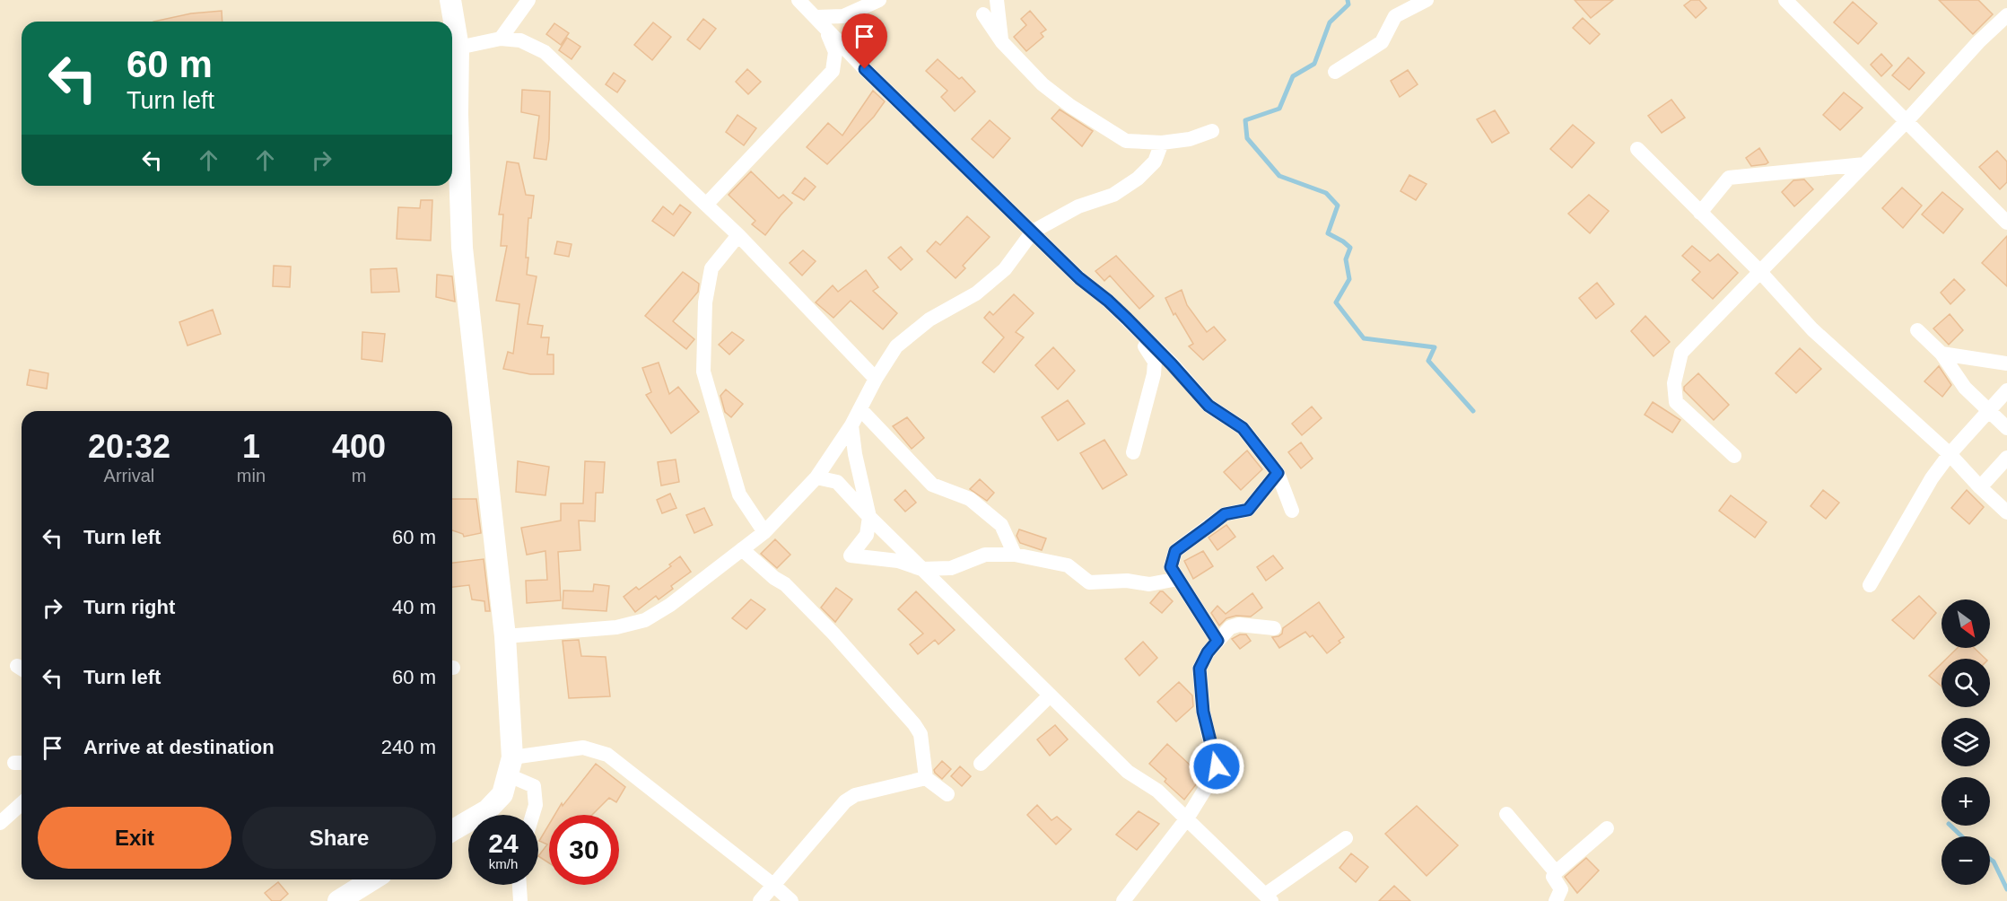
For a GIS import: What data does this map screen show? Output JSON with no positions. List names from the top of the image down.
{
  "north": "bottom right",
  "page": {
    "turn": ["60 m", "Turn left"],
    "eta": [
      "20:32",
      "Arrival",
      "1",
      "min",
      "400",
      "m"
    ],
    "list": [
      {
        "name": "Turn left",
        "value": "60 m"
      },
      {
        "name": "Turn right",
        "value": "40 m"
      },
      {
        "name": "Turn left",
        "value": "60 m"
      },
      {
        "name": "Arrive at destination",
        "value": "240 m"
      }
    ],
    "map_buttons": ["+", "−"],
    "buttons": ["Exit", "Share"],
    "speed": "24 km/h",
    "limit": "30"
  }
}
